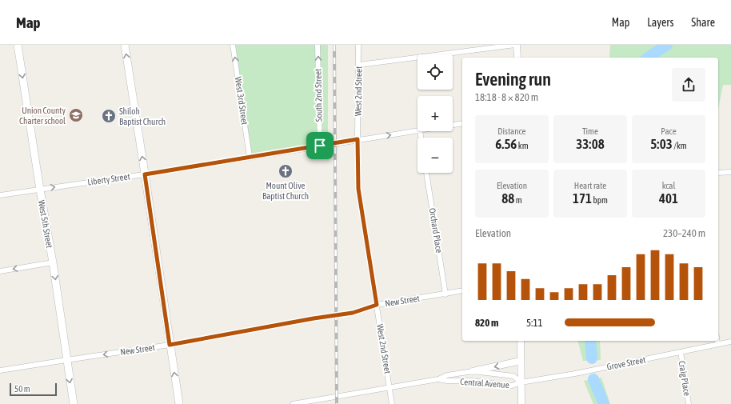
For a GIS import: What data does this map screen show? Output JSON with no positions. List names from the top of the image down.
{
  "streets": {
    "main road": ["West 5th Street"],
    "street": [
      "West 2nd Street",
      "South 2nd Street",
      "West 3rd Street",
      "Liberty Street",
      "Orchard Place",
      "New Street",
      "Grove Street",
      "Craig Place",
      "Central Avenue"
    ]
  },
  "crossings": [
    ["West 2nd Street", "Liberty Street"],
    ["West 2nd Street", "New Street"],
    ["West 2nd Street", "Central Avenue"],
    ["South 2nd Street", "Liberty Street"],
    ["West 3rd Street", "Liberty Street"],
    ["Liberty Street", "West 5th Street"],
    ["West 5th Street", "New Street"],
    ["Orchard Place", "New Street"],
    ["Grove Street", "Craig Place"],
    ["Grove Street", "Central Avenue"]
  ],
  "one_way": [
    "South 2nd Street",
    "West 3rd Street",
    "Liberty Street",
    "West 5th Street"
  ],
  "places": {
    "school or university": ["Union County Charter school"],
    "church": ["Shiloh Baptist Church", "Mount Olive Baptist Church"]
  },
  "scale_bar": "50 m",
  "page": {
    "header": "Map",
    "nav": ["Map", "Layers", "Share"],
    "map_buttons": ["+", "−"],
    "heading": ["Evening run", "18:18 · 8 × 820 m"],
    "stats": [
      ["Distance", "6.56 km"],
      ["Time", "33:08"],
      ["Pace", "5:03 /km"],
      ["Elevation", "88 m"],
      ["Heart rate", "171 bpm"],
      ["kcal", "401"]
    ],
    "chart": ["Elevation", "230–240 m"],
    "list": [
      {
        "name": "820 m",
        "note": "5:11"
      }
    ],
    "scale": "50 m"
  }
}
